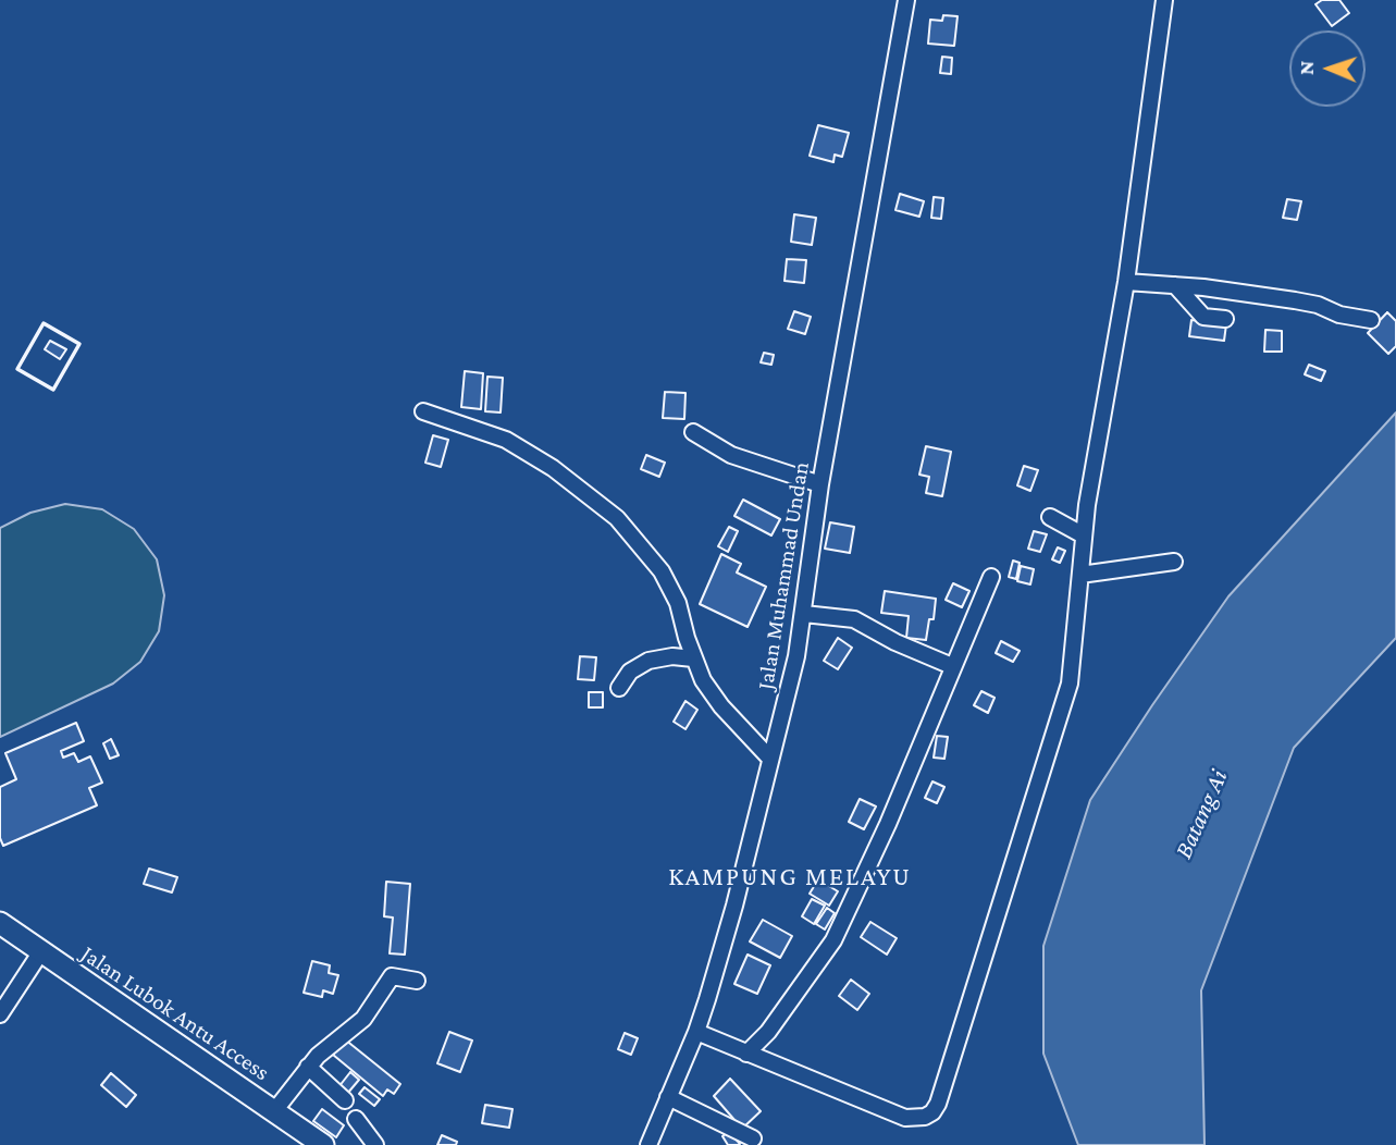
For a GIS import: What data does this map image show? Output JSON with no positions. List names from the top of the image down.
{
  "streets": {
    "main road": ["Jalan Lubok Antu Access"],
    "street": ["Jalan Muhammad Undan"]
  },
  "districts": ["KAMPUNG MELAYU"],
  "water": ["Batang Ai"],
  "north": "left"
}
